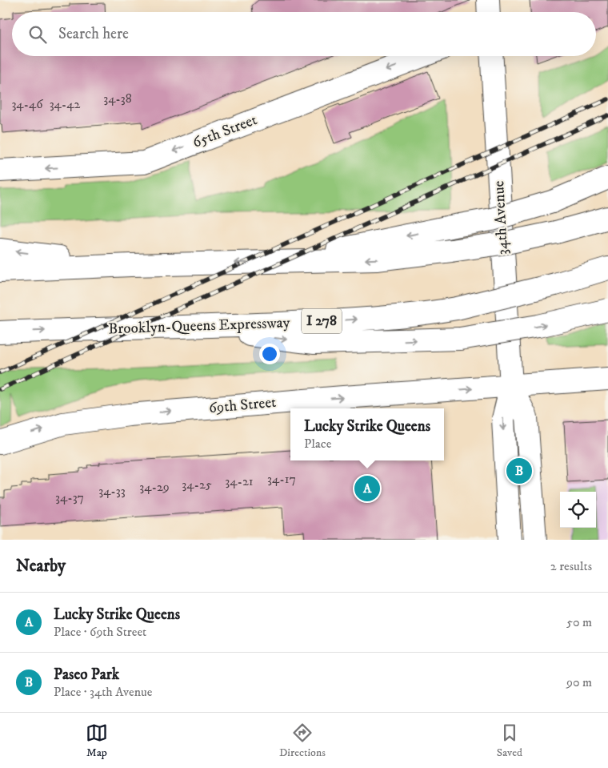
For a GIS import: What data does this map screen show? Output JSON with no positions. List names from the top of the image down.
{
  "streets": {
    "main road": [
      "65th Street",
      "34th Avenue",
      "I 278",
      "Brooklyn-Queens Expressway",
      "69th Street"
    ]
  },
  "crossings": [
    ["34th Avenue", "69th Street"]
  ],
  "house_numbers": [
    "34-38",
    "34-46",
    "34-42",
    "34-17",
    "34-21",
    "34-25",
    "34-29",
    "34-33",
    "34-37"
  ],
  "page": {
    "search": "Search here",
    "popup": ["Lucky Strike Queens", "Place"],
    "pins": ["B", "A"],
    "heading": ["Nearby", "2 results"],
    "list": [
      {
        "mark": "A",
        "name": "Lucky Strike Queens",
        "note": "Place · 69th Street",
        "value": "50 m"
      },
      {
        "mark": "B",
        "name": "Paseo Park",
        "note": "Place · 34th Avenue",
        "value": "90 m"
      }
    ],
    "nav": ["Map", "Directions", "Saved"]
  }
}
